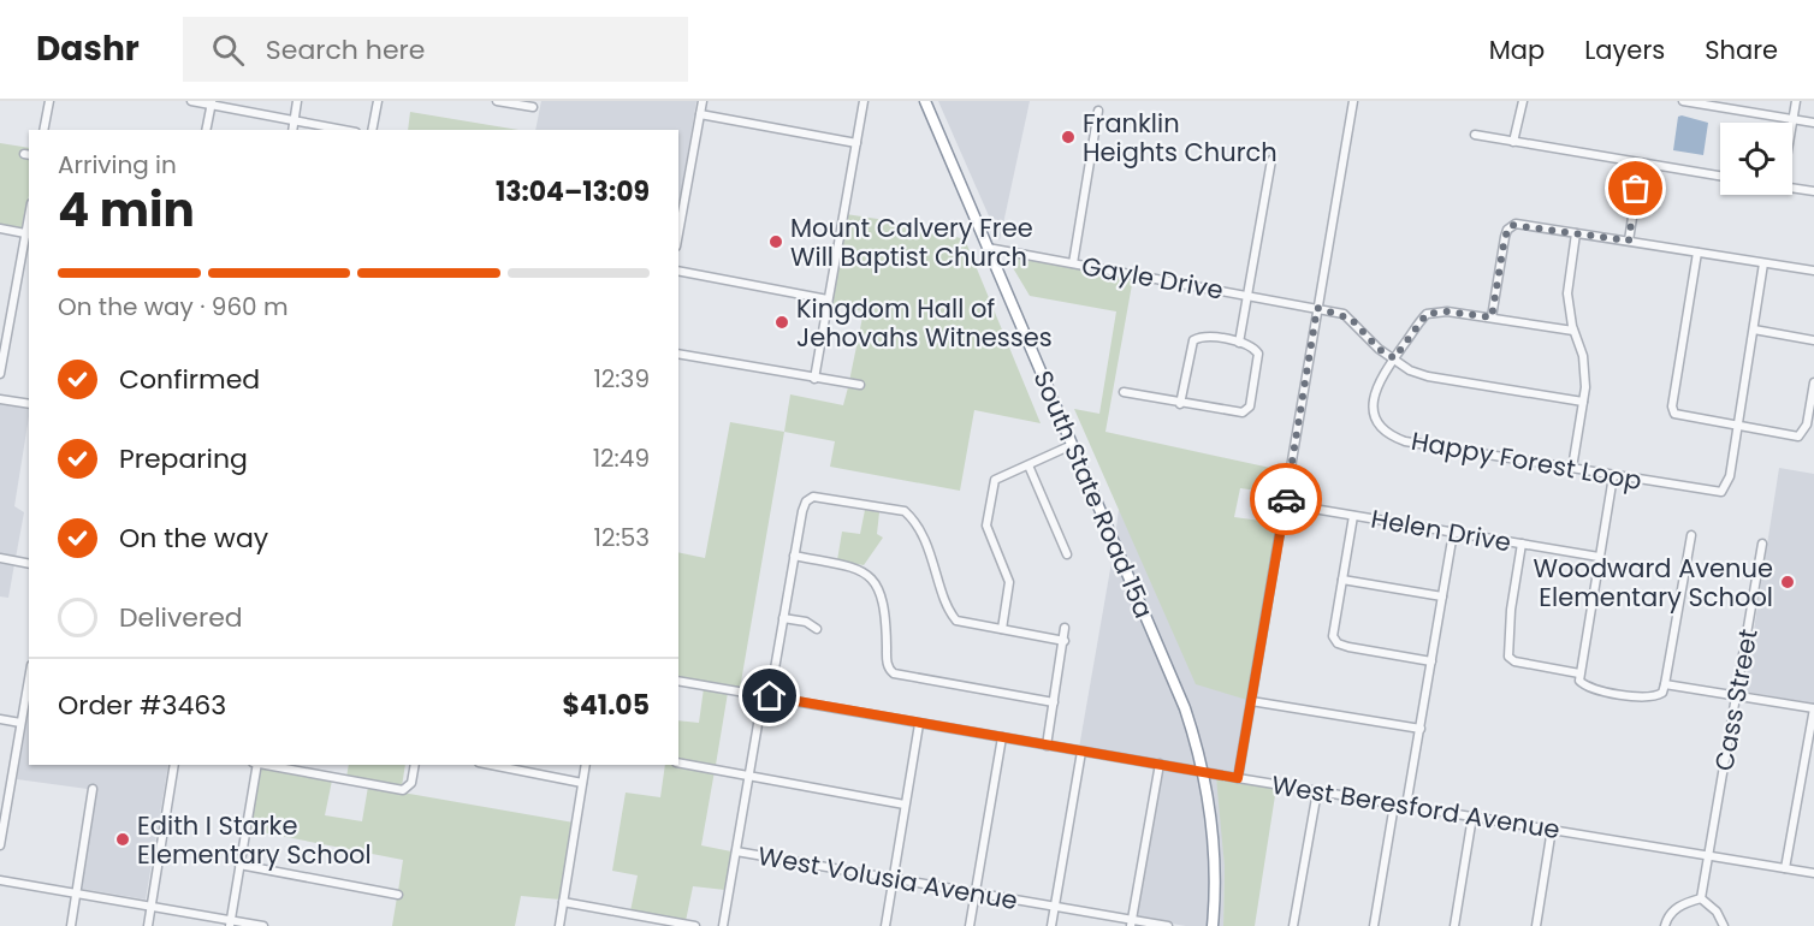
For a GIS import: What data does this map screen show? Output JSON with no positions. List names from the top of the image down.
{
  "streets": {
    "highway": ["South State Road 15a"],
    "street": [
      "Gayle Drive",
      "Happy Forest Loop",
      "Helen Drive",
      "Cass Street",
      "West Beresford Avenue",
      "West Volusia Avenue"
    ]
  },
  "crossings": [
    ["Gayle Drive", "Happy Forest Loop"],
    ["Gayle Drive", "South State Road 15a"],
    ["South State Road 15a", "West Beresford Avenue"],
    ["Cass Street", "West Beresford Avenue"]
  ],
  "places": [
    "Franklin Heights Church",
    "Mount Calvery Free Will Baptist Church",
    "Kingdom Hall of Jehovahs Witnesses",
    "Woodward Avenue Elementary School",
    "Edith I Starke Elementary School"
  ],
  "page": {
    "header": "Dashr",
    "search": "Search here",
    "nav": ["Map", "Layers", "Share"],
    "heading": ["4 min", "Arriving in", "13:04–13:09"],
    "panel": ["Order #3463", "$41.05"],
    "bar": "On the way · 960 m",
    "list": [
      ["Confirmed", "12:39"],
      ["Preparing", "12:49"],
      ["On the way", "12:53"],
      "Delivered"
    ]
  }
}
